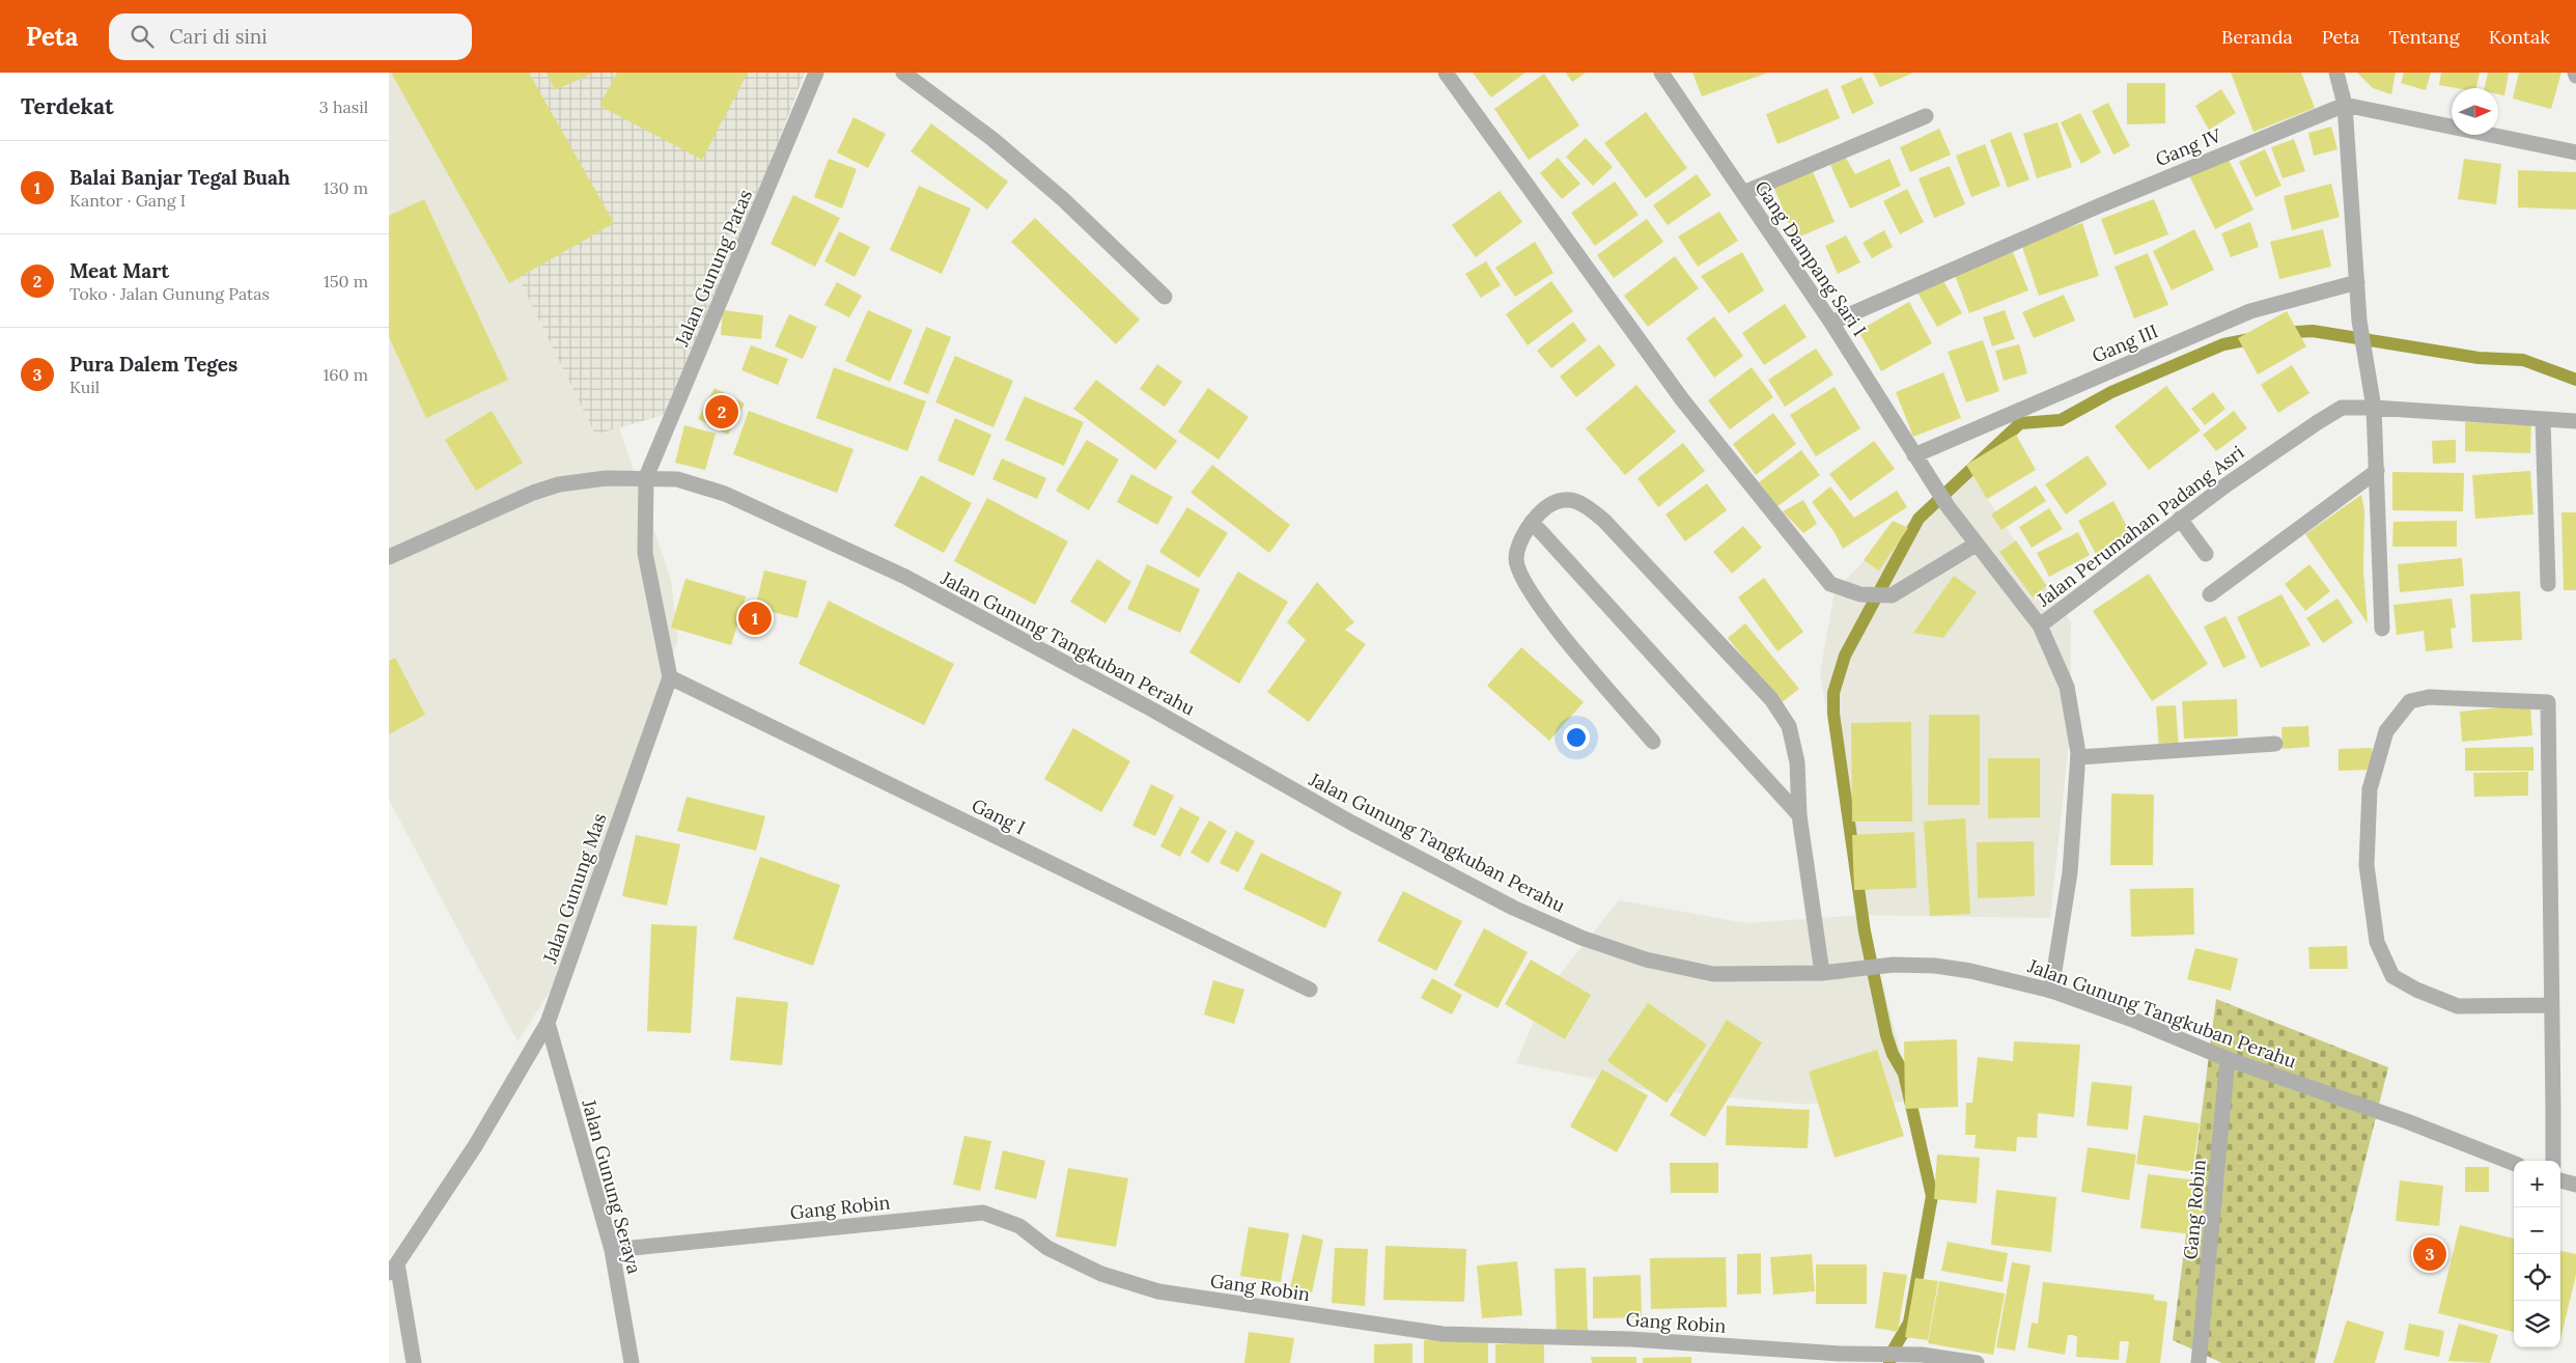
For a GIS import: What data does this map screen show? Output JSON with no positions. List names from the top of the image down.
{
  "streets": {
    "street": [
      "Gang IV",
      "Gang Dampang Sari I",
      "Jalan Gunung Patas",
      "Gang III",
      "Jalan Perumahan Padang Asri",
      "Jalan Gunung Tangkuban Perahu",
      "Gang I",
      "Jalan Gunung Mas",
      "Jalan Gunung Seraya",
      "Gang Robin"
    ]
  },
  "crossings": [
    ["Gang IV", "Gang Dampang Sari I"],
    ["Gang Dampang Sari I", "Gang III"],
    ["Jalan Gunung Patas", "Jalan Gunung Tangkuban Perahu"],
    ["Jalan Perumahan Padang Asri", "Jalan Gunung Tangkuban Perahu"],
    ["Jalan Gunung Tangkuban Perahu", "Gang Robin"],
    ["Gang I", "Jalan Gunung Mas"],
    ["Jalan Gunung Mas", "Jalan Gunung Seraya"],
    ["Jalan Gunung Seraya", "Gang Robin"]
  ],
  "north": "right",
  "page": {
    "header": "Peta",
    "search": "Cari di sini",
    "nav": [
      "Beranda",
      "Peta",
      "Tentang",
      "Kontak"
    ],
    "heading": ["Terdekat", "3 hasil"],
    "list": [
      {
        "mark": "1",
        "name": "Balai Banjar Tegal Buah",
        "note": "Kantor · Gang I",
        "value": "130 m"
      },
      {
        "mark": "2",
        "name": "Meat Mart",
        "note": "Toko · Jalan Gunung Patas",
        "value": "150 m"
      },
      {
        "mark": "3",
        "name": "Pura Dalem Teges",
        "note": "Kuil",
        "value": "160 m"
      }
    ],
    "pins": ["2", "1", "3"],
    "map_buttons": ["+", "−"]
  }
}
